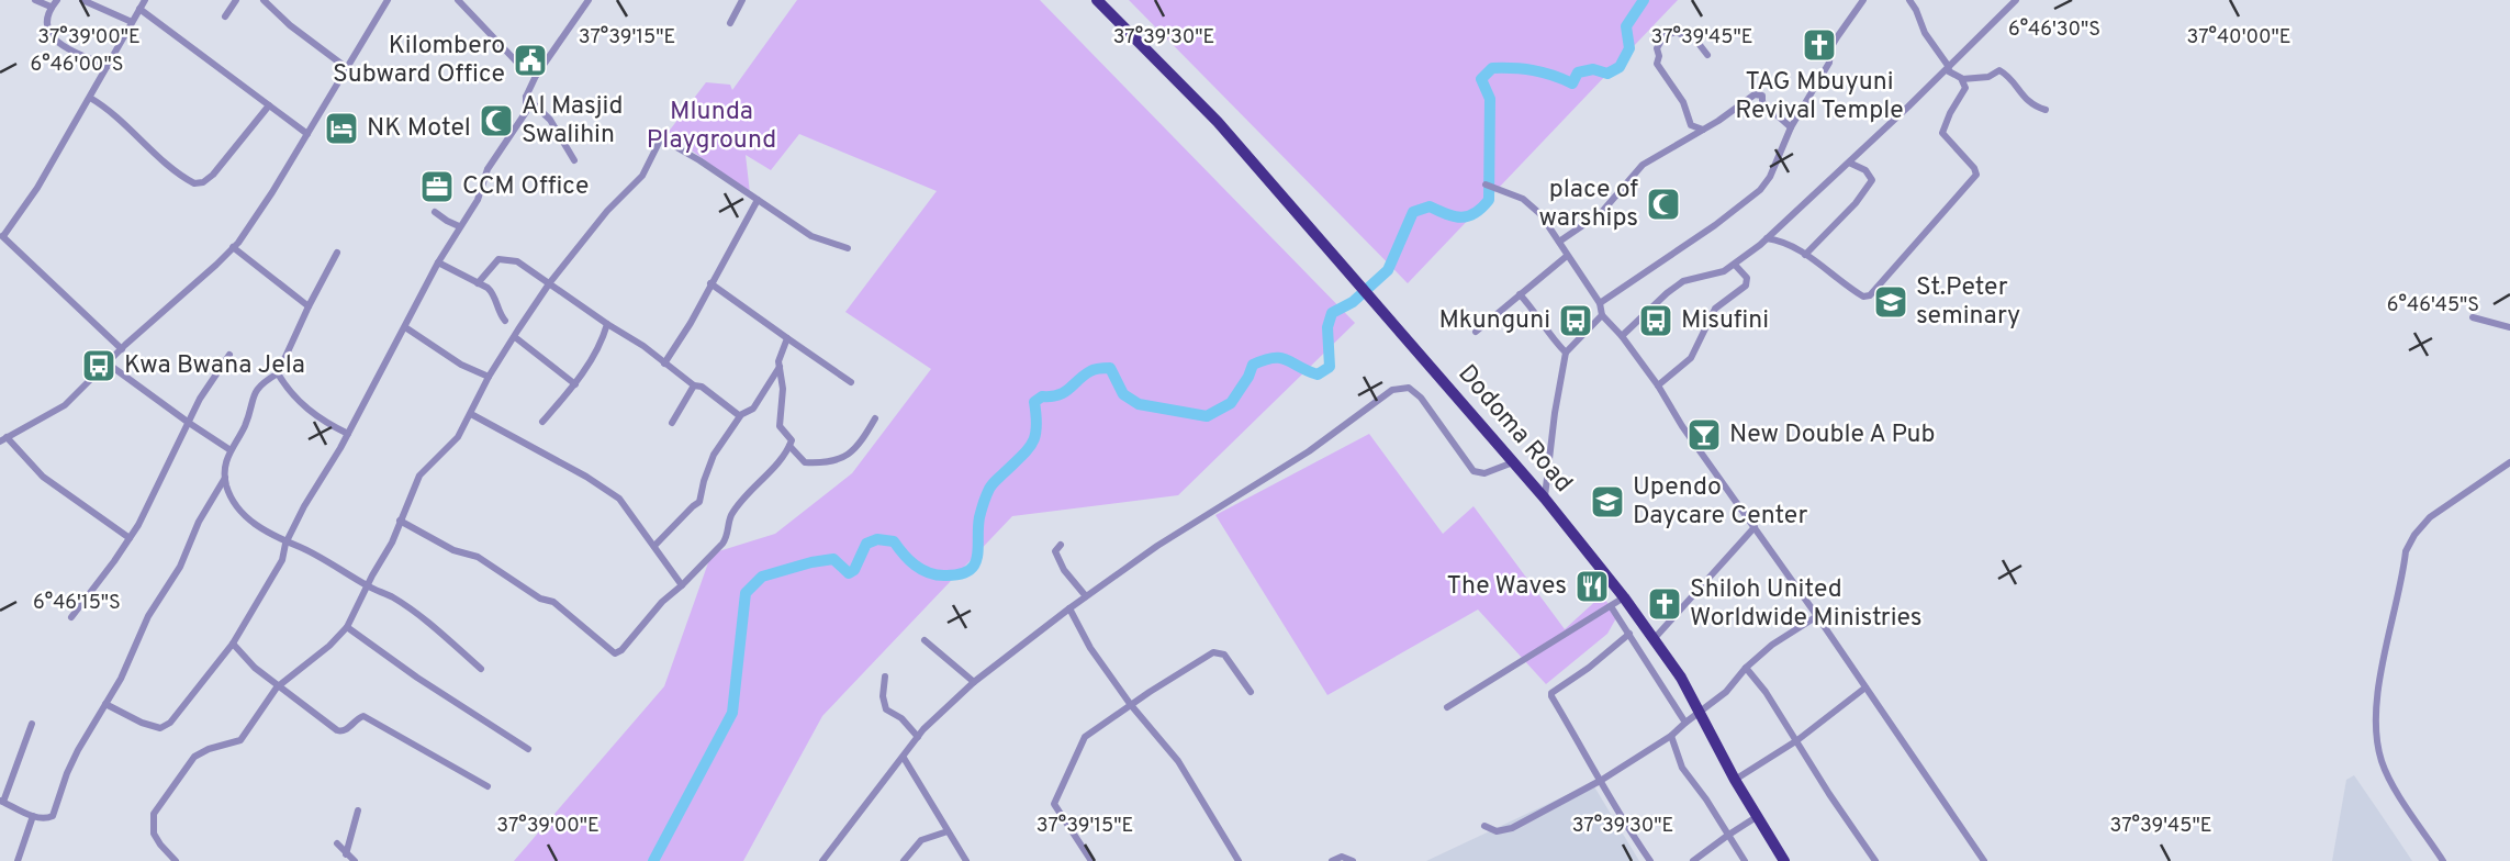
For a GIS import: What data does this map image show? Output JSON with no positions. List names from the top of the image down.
{
  "streets": {
    "highway": ["Dodoma Road"]
  },
  "parks": ["Mlunda Playground"],
  "places": {
    "church": ["TAG Mbuyuni Revival Temple", "Shiloh United Worldwide Ministries"],
    "public building": ["Kilombero Subward Office"],
    "mosque": ["Al Masjid Swalihin", "place of warships"],
    "hotel": ["NK Motel"],
    "office": ["CCM Office"],
    "school or university": ["St.Peter seminary", "Upendo Daycare Center"],
    "bus stop": ["Mkunguni", "Misufini", "Kwa Bwana Jela"],
    "bar": ["New Double A Pub"],
    "restaurant": ["The Waves"]
  },
  "coordinates": [
    "6°46'30\"S",
    "37°39'00\"E",
    "37°39'15\"E",
    "37°39'30\"E",
    "37°39'45\"E",
    "37°40'00\"E",
    "6°46'00\"S",
    "6°46'45\"S",
    "6°46'15\"S"
  ]
}
